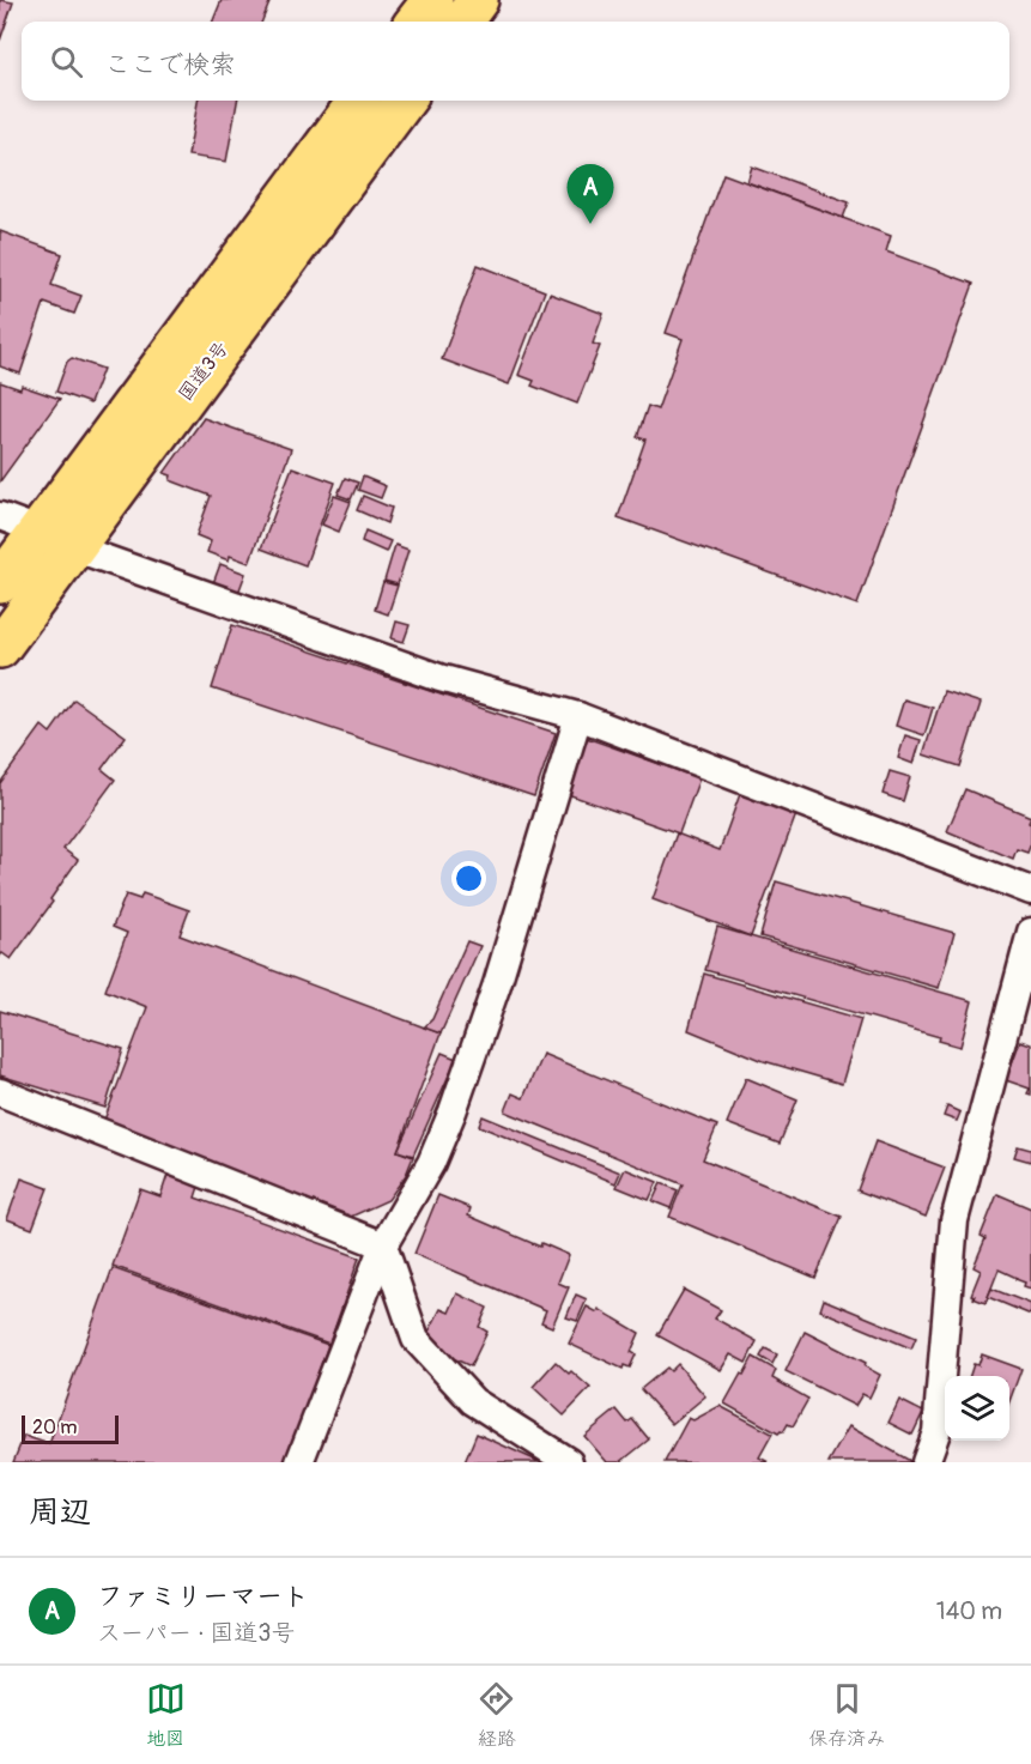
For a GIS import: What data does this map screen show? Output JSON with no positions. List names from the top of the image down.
{
  "streets": {
    "highway": ["国道3号"]
  },
  "scale_bar": "20 m",
  "page": {
    "search": "ここで検索",
    "pins": "A",
    "scale": "20 m",
    "heading": "周辺",
    "list": [
      {
        "mark": "A",
        "name": "ファミリーマート",
        "note": "スーパー · 国道3号",
        "value": "140 m"
      }
    ],
    "nav": ["地図", "経路", "保存済み"]
  }
}
